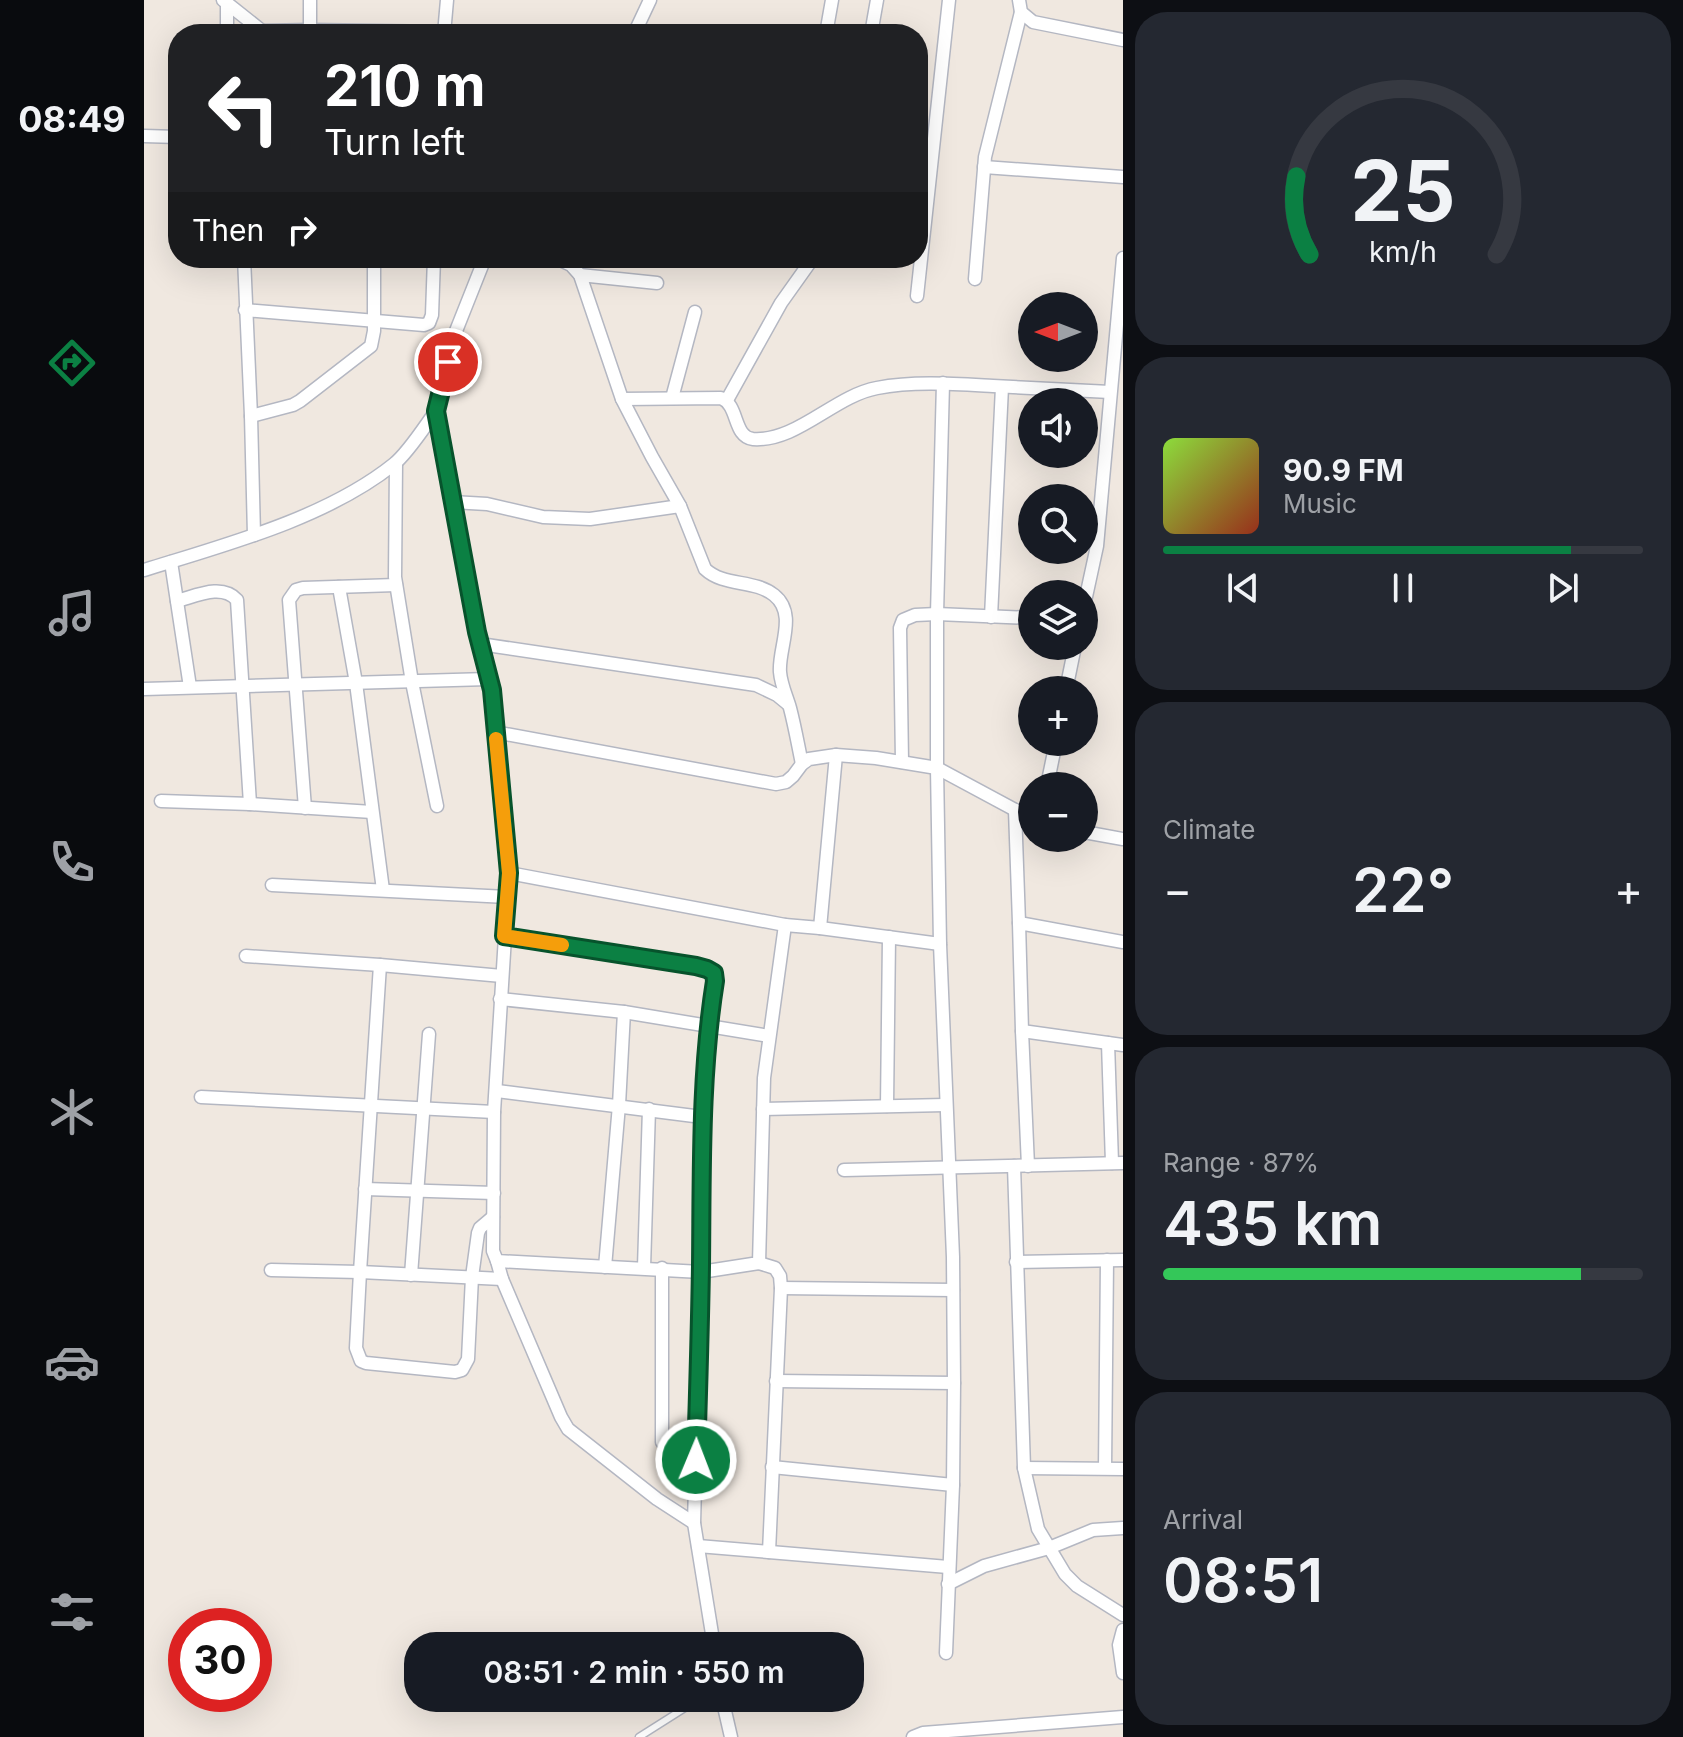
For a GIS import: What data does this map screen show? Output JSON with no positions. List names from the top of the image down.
{
  "north": "left",
  "page": {
    "tabs": "08:49",
    "turn": ["210 m", "Turn left"],
    "then": "Then",
    "map_buttons": ["+", "−"],
    "song": ["90.9 FM", "Music"],
    "tile": [
      "Climate",
      ["Range · 87%", "435 km"],
      ["Arrival", "08:51"]
    ],
    "heat": ["−", "22°", "+"],
    "limit": "30",
    "trip": "08:51 · 2 min · 550 m",
    "gauge": ["25", "km/h"]
  }
}
